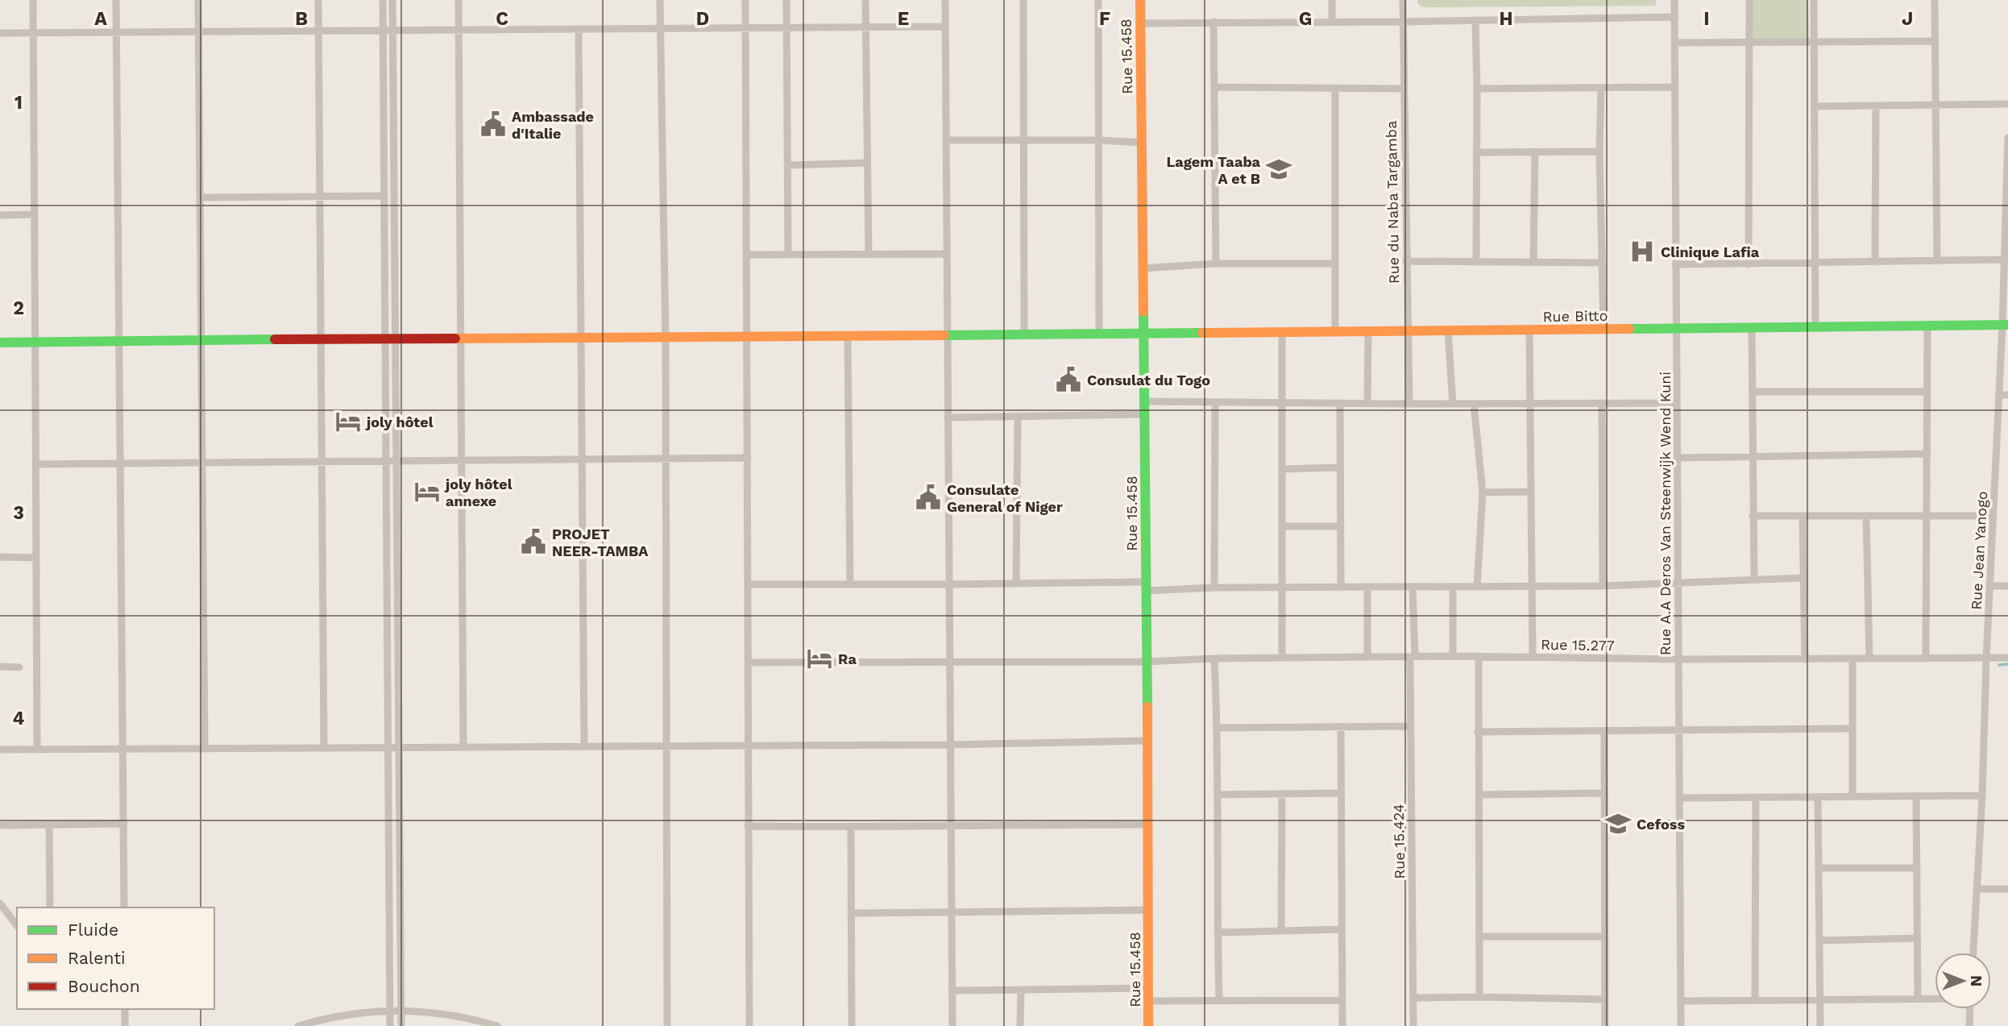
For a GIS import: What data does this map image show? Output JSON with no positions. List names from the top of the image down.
{
  "streets": {
    "street": [
      "Rue 15.458",
      "Rue du Naba Targamba",
      "Rue Bitto",
      "Rue A.A Deros Van Steenwijk Wend Kuni",
      "Rue Jean Yanogo",
      "Rue 15.277",
      "Rue 15.424"
    ]
  },
  "crossings": [
    ["Rue 15.458", "Rue Bitto"],
    ["Rue 15.458", "Rue 15.277"],
    ["Rue du Naba Targamba", "Rue Bitto"],
    ["Rue Bitto", "Rue A.A Deros Van Steenwijk Wend Kuni"],
    ["Rue Bitto", "Rue Jean Yanogo"],
    ["Rue A.A Deros Van Steenwijk Wend Kuni", "Rue 15.277"],
    ["Rue Jean Yanogo", "Rue 15.277"],
    ["Rue 15.277", "Rue 15.424"]
  ],
  "places": {
    "public building": [
      "Ambassade d'Italie",
      "Consulat du Togo",
      "Consulate General of Niger",
      "PROJET NEER-TAMBA"
    ],
    "school or university": ["Lagem Taaba A et B", "Cefoss"],
    "hospital": ["Clinique Lafia"],
    "hotel": ["joly hôtel", "joly hôtel annexe", "Ra"]
  },
  "legend": ["Fluide", "Ralenti", "Bouchon"],
  "north": "right",
  "grid": {
    "columns": [
      "A",
      "B",
      "C",
      "D",
      "E",
      "F",
      "G",
      "H",
      "I",
      "J"
    ],
    "rows": [
      "1",
      "2",
      "3",
      "4"
    ]
  }
}
